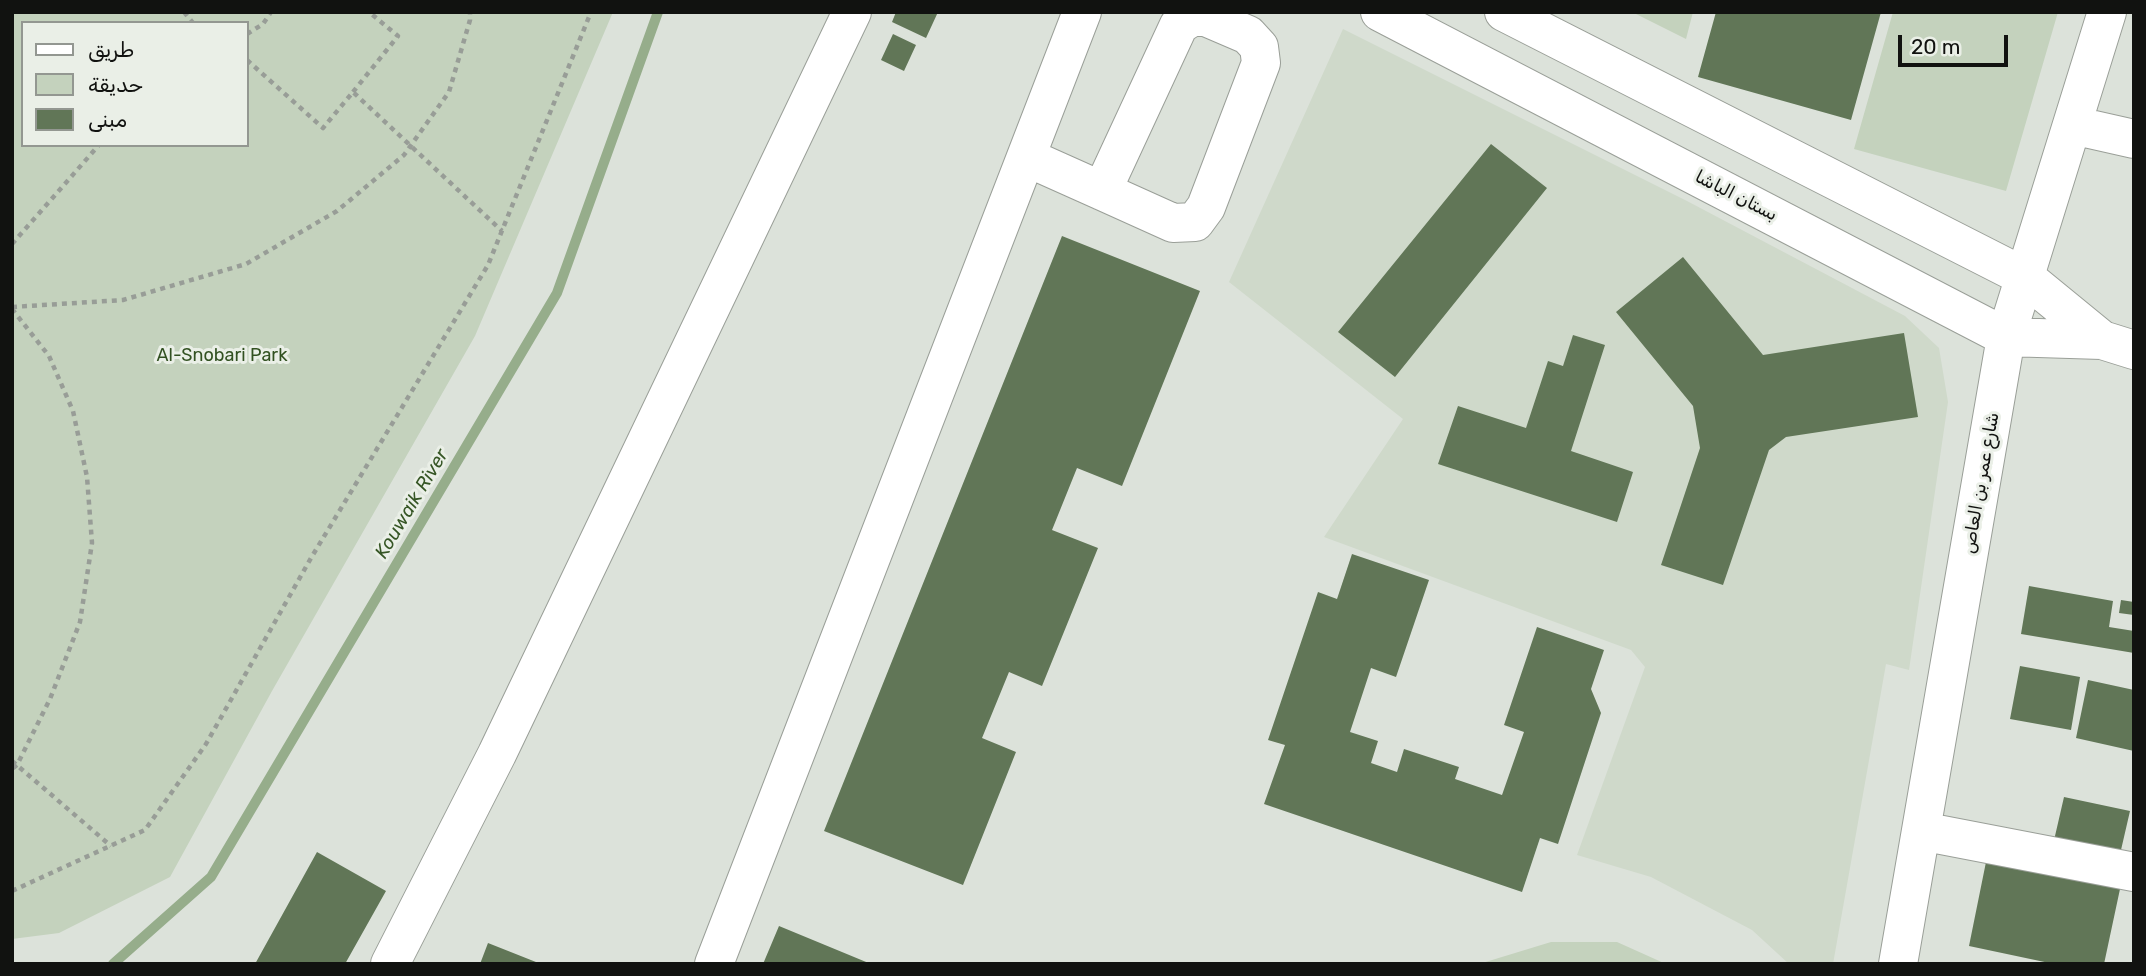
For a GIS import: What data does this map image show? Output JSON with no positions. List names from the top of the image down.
{
  "streets": {
    "street": ["بستان الباشا", "شارع عمر بن العاص"]
  },
  "crossings": [
    ["بستان الباشا", "شارع عمر بن العاص"]
  ],
  "water": ["Kouwaik River"],
  "parks": ["Al-Snobari Park"],
  "legend": ["طريق", "حديقة", "مبنى"],
  "scale_bar": "20 m"
}
